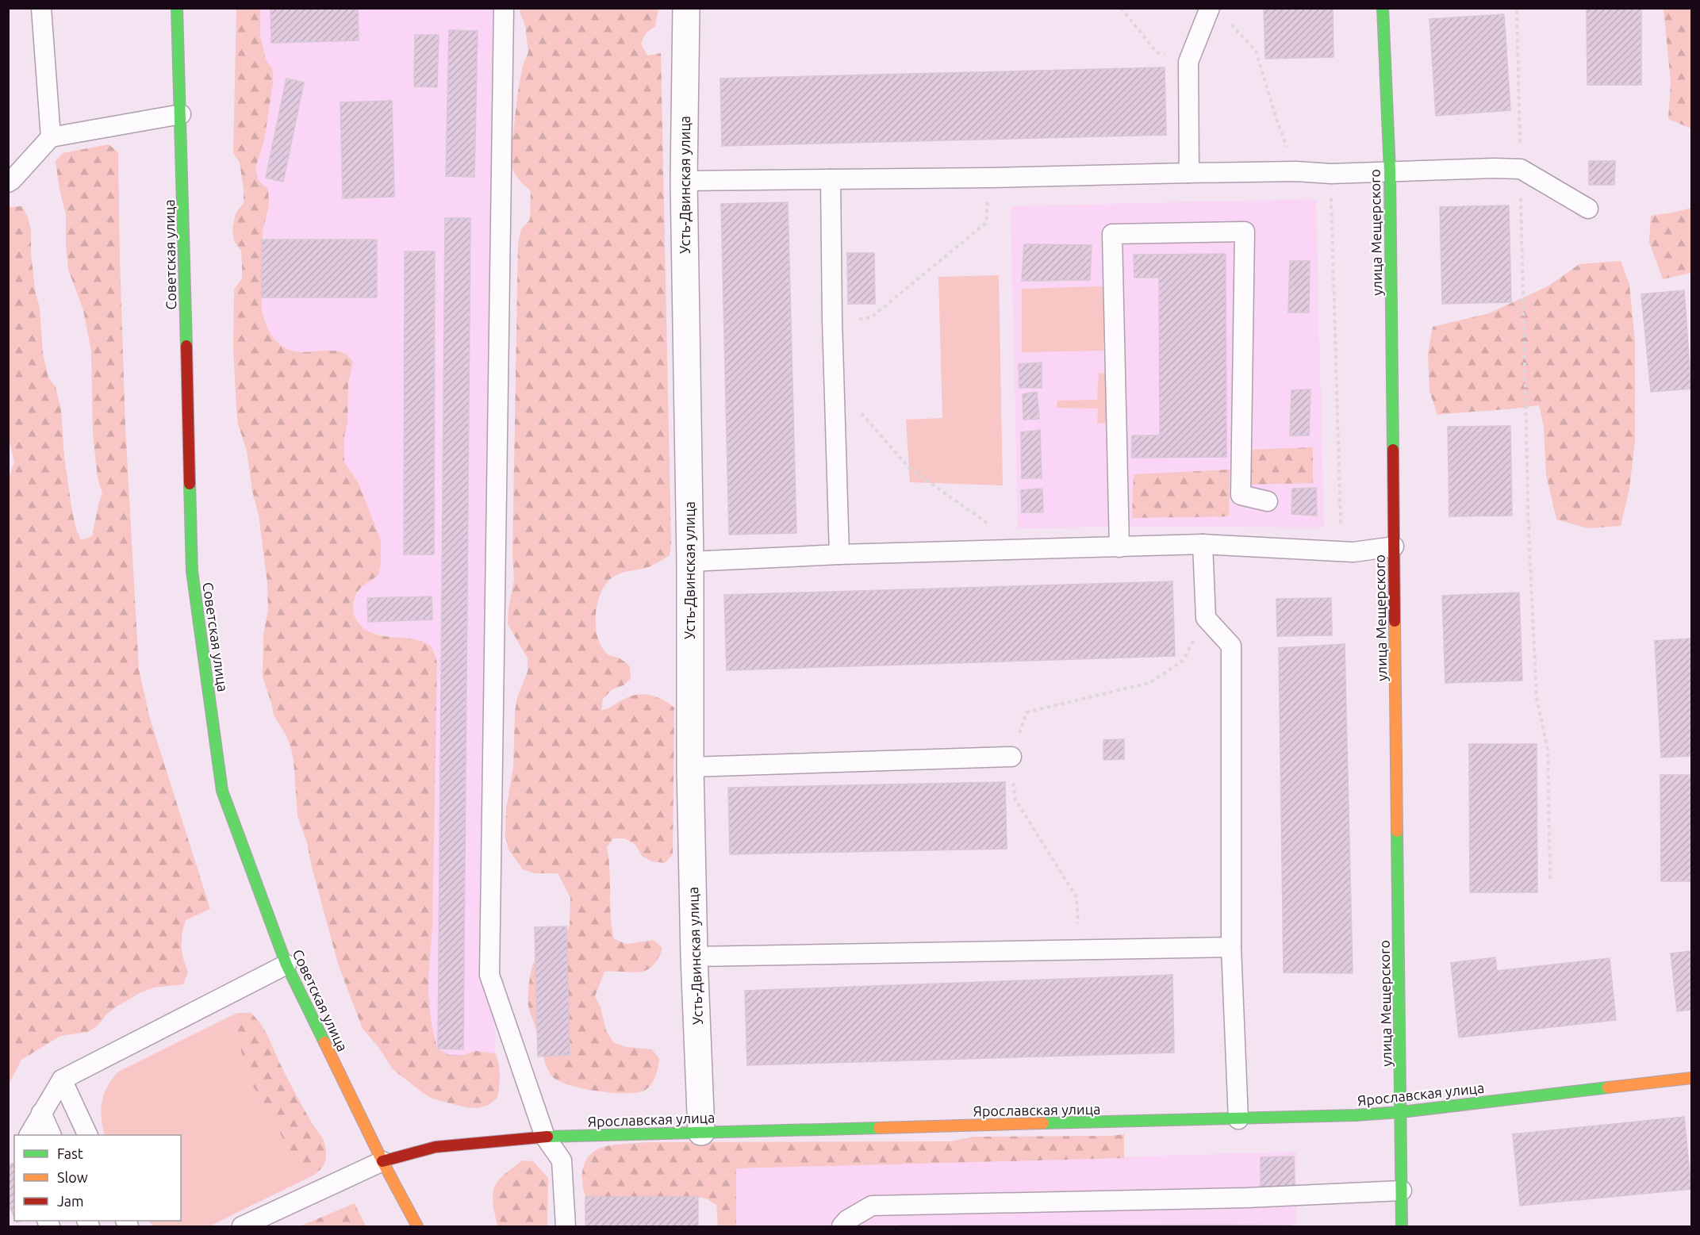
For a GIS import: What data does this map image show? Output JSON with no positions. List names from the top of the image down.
{
  "streets": {
    "street": [
      "Усть-Двинская улица",
      "улица Мещерского",
      "Советская улица",
      "Ярославская улица"
    ]
  },
  "crossings": [
    ["Усть-Двинская улица", "Ярославская улица"],
    ["улица Мещерского", "Ярославская улица"],
    ["Советская улица", "Ярославская улица"]
  ],
  "legend": ["Fast", "Slow", "Jam"]
}
